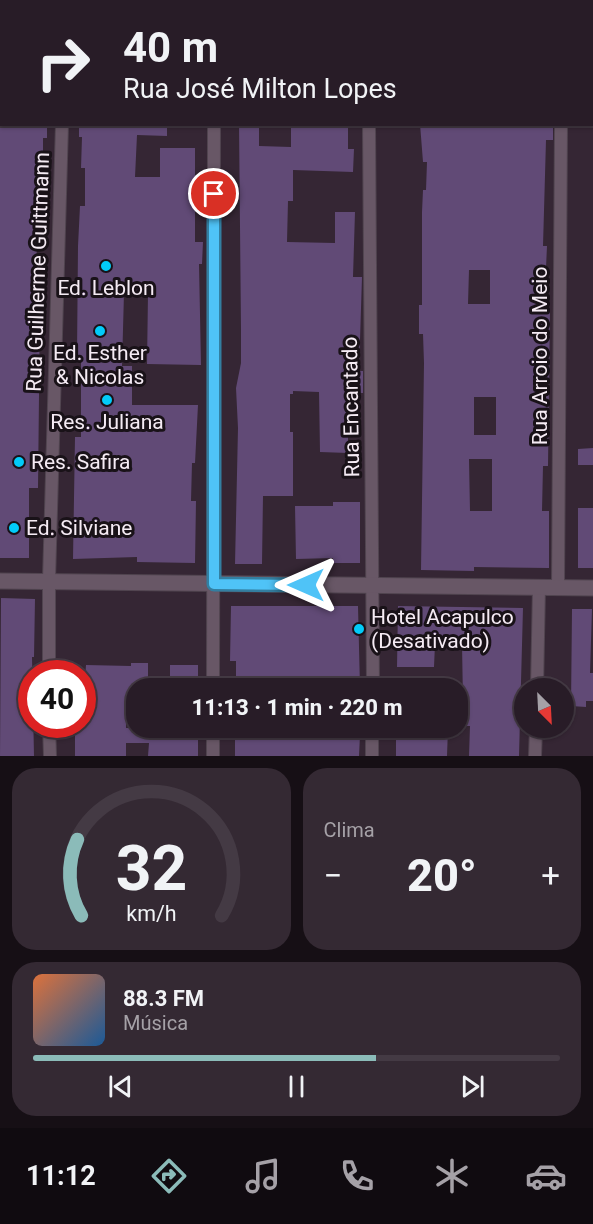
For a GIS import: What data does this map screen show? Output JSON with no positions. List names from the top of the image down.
{
  "streets": {
    "street": ["Rua Guilherme Guittmann", "Rua Arroio do Meio", "Rua Encantado"]
  },
  "places": [
    "Ed. Leblon",
    "Ed. Esther & Nicolas",
    "Res. Juliana",
    "Res. Safira",
    "Ed. Silviane",
    "Hotel Acapulco (Desativado)"
  ],
  "north": "bottom right",
  "page": {
    "turn": ["40 m", "Rua José Milton Lopes"],
    "limit": "40",
    "trip": "11:13 · 1 min · 220 m",
    "tile": "Clima",
    "heat": ["−", "20°", "+"],
    "song": ["88.3 FM", "Música"],
    "tabs": "11:12",
    "gauge": ["32", "km/h"]
  }
}
